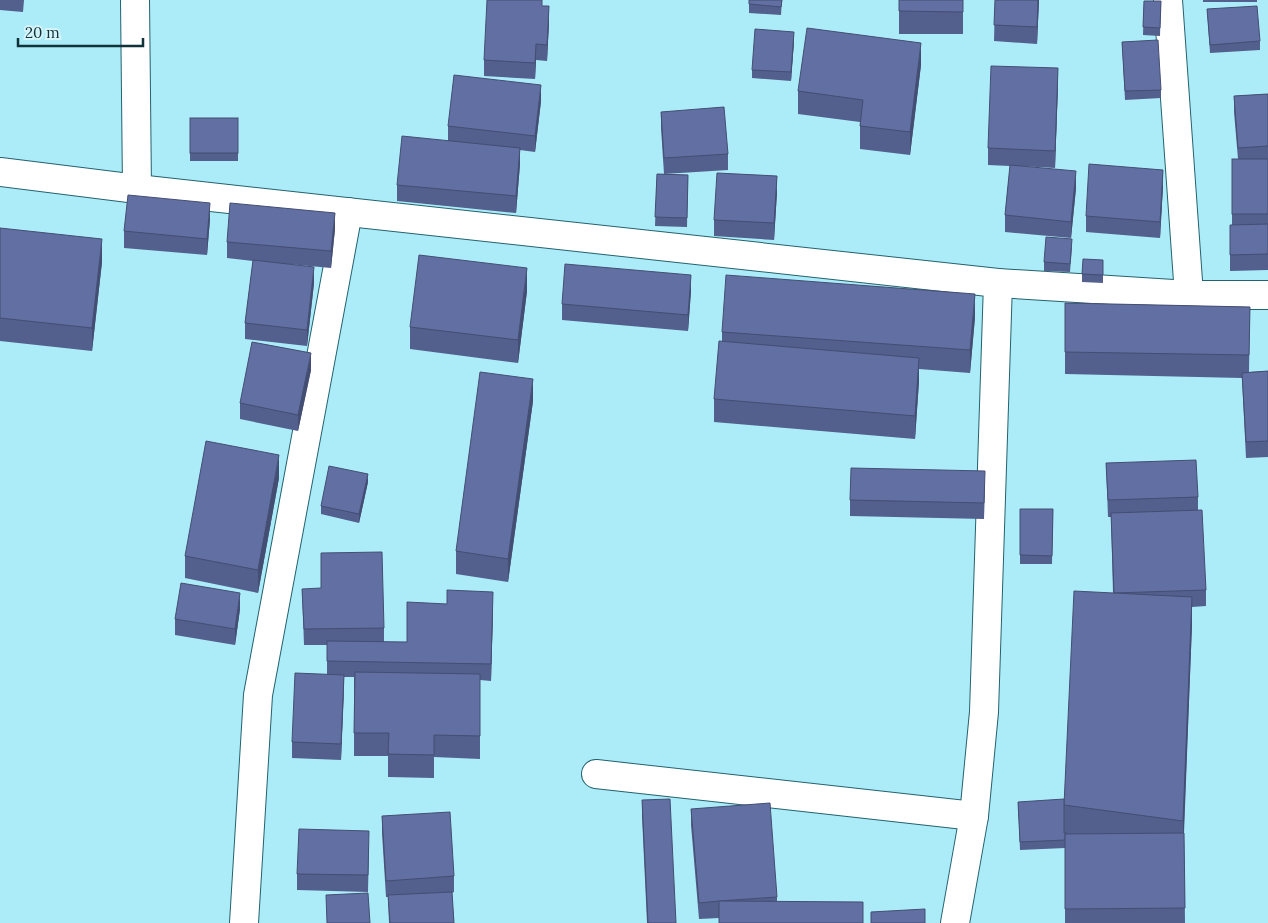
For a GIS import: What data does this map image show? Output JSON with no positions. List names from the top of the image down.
{
  "scale_bar": "20 m"
}
